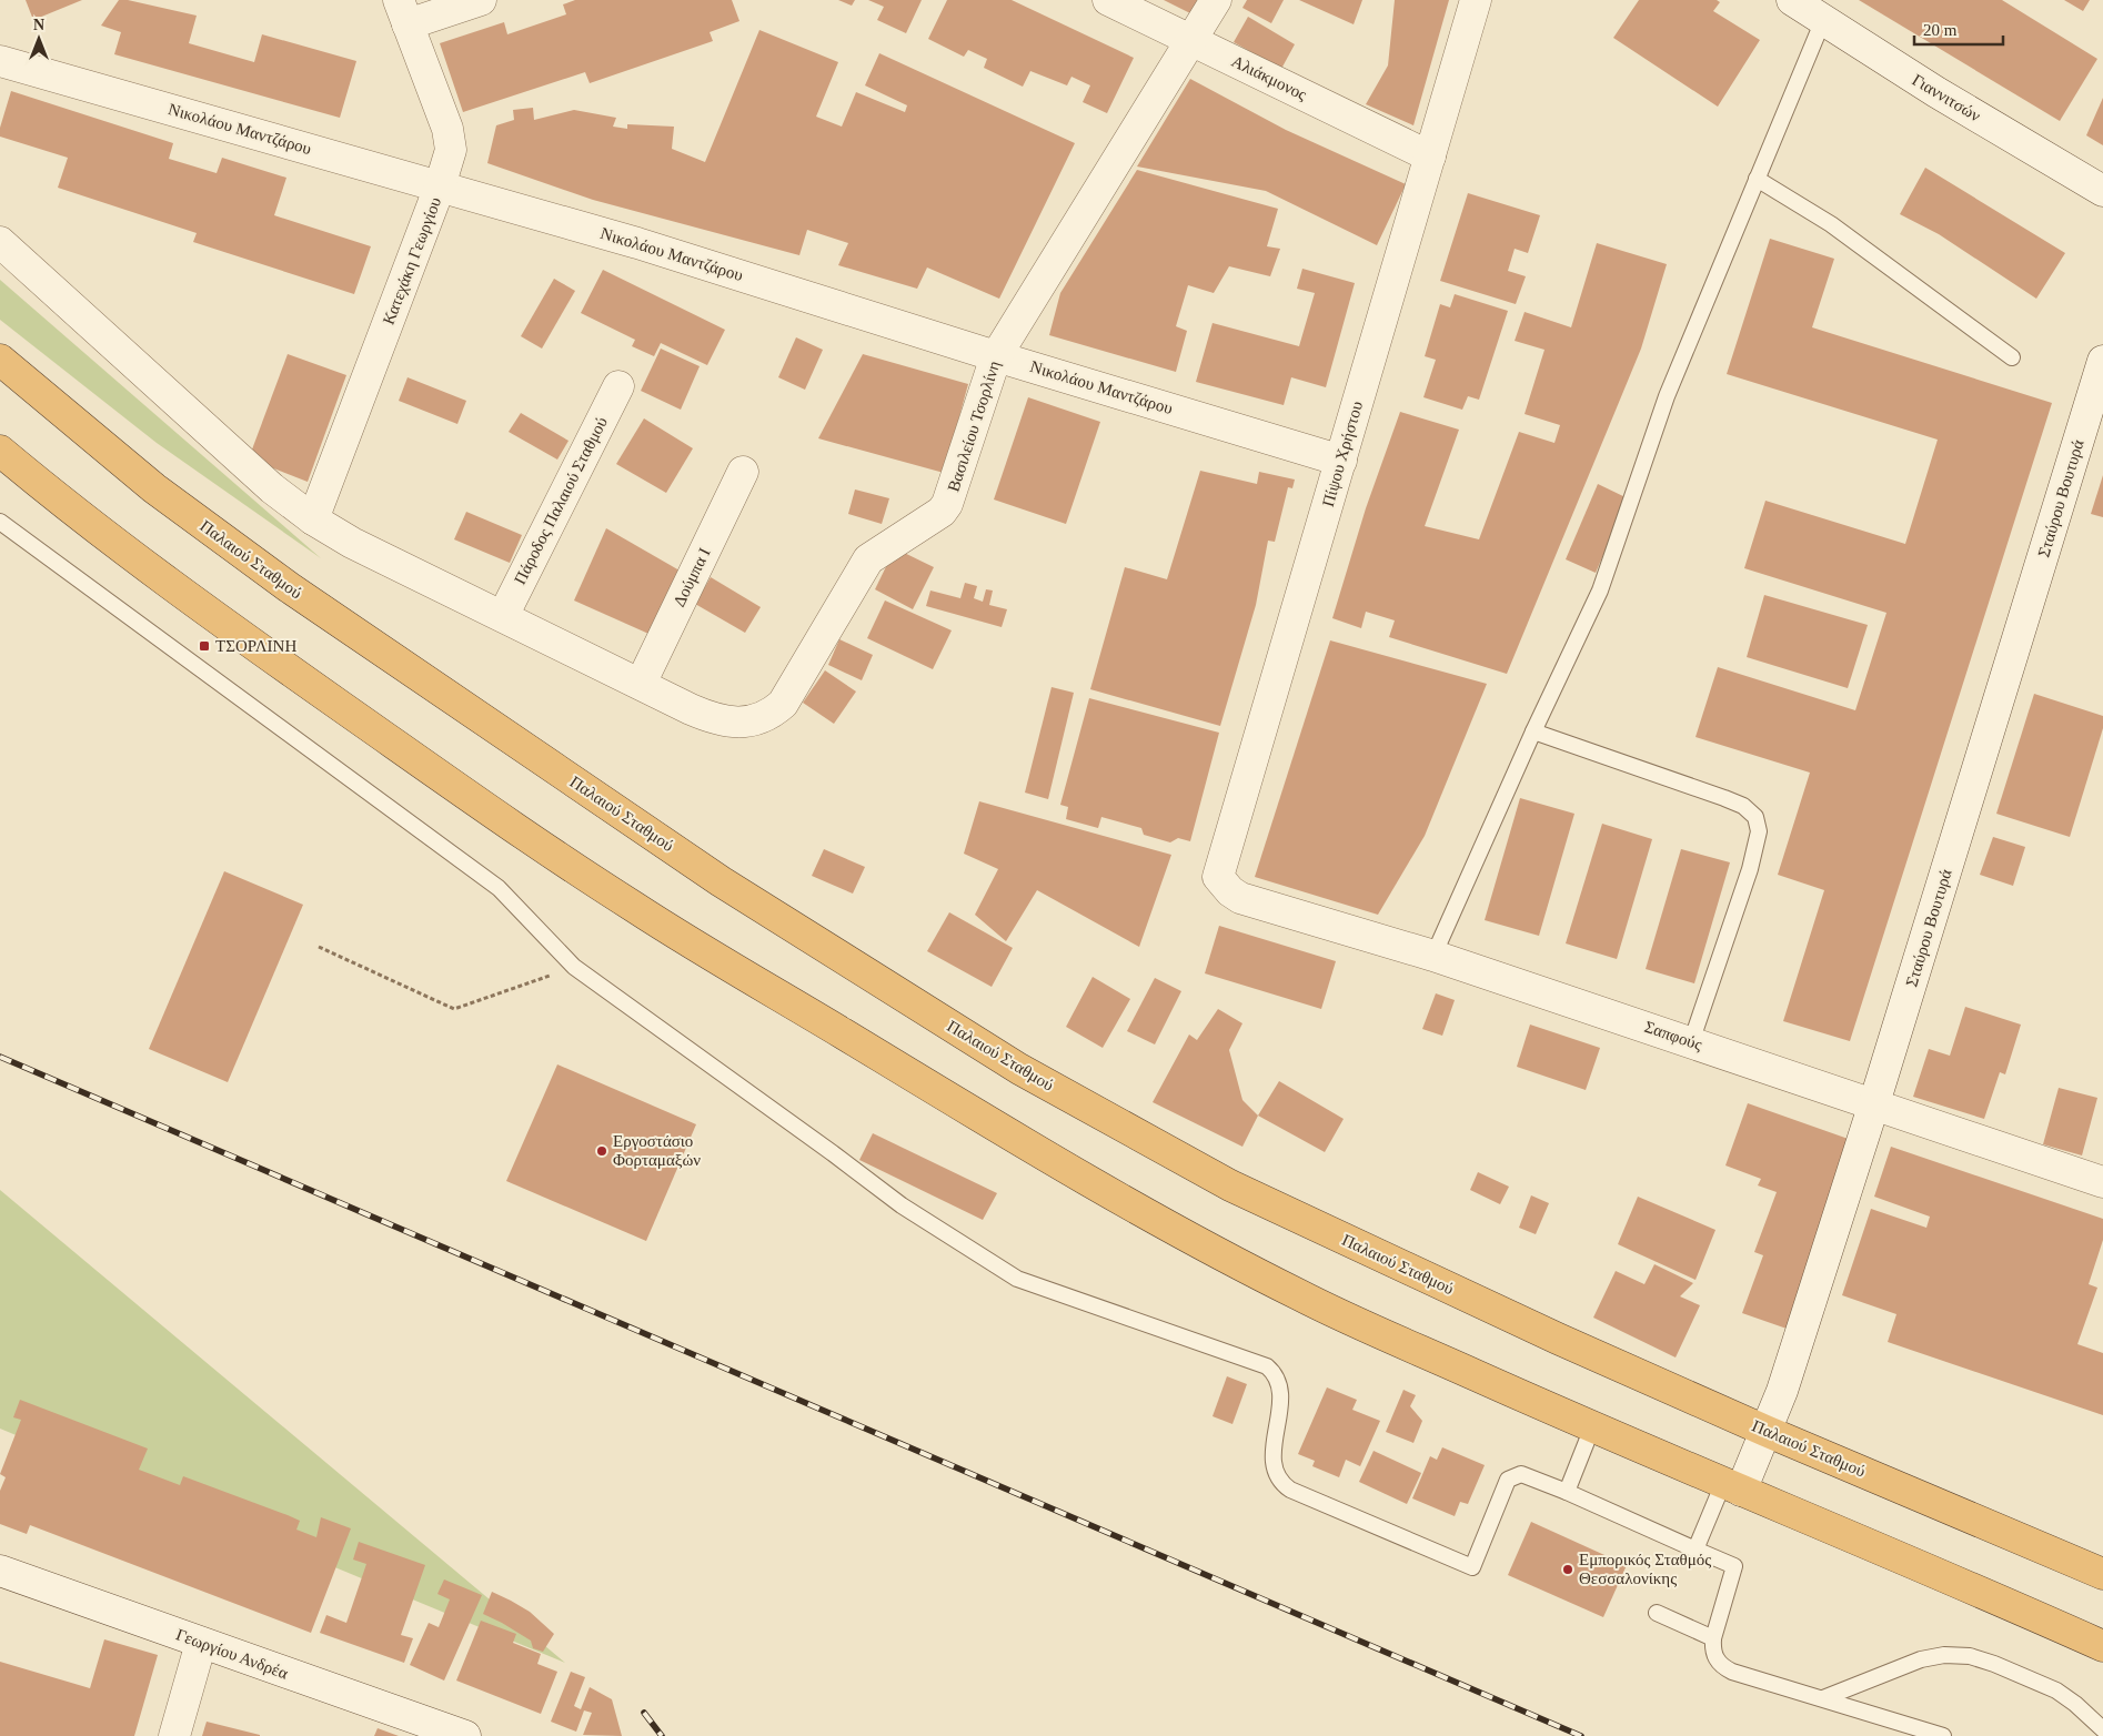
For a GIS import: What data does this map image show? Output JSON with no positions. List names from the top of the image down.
{
  "streets": {
    "highway": ["Παλαιού Σταθμού"],
    "street": [
      "Αλιάκμονος",
      "Γιαννιτσών",
      "Νικολάου Μαντζάρου",
      "Κατεχάκη Γεωργίου",
      "Βασιλείου Τσορλίνη",
      "Πίψου Χρήστου",
      "Σταύρου Βουτυρά",
      "Πάροδος Παλαιού Σταθμού",
      "Δούμπα Ι",
      "Σαπφούς",
      "Γεωργίου Ανδρέα"
    ]
  },
  "crossings": [
    ["Αλιάκμονος", "Βασιλείου Τσορλίνη"],
    ["Αλιάκμονος", "Πίψου Χρήστου"],
    ["Νικολάου Μαντζάρου", "Κατεχάκη Γεωργίου"],
    ["Νικολάου Μαντζάρου", "Βασιλείου Τσορλίνη"],
    ["Νικολάου Μαντζάρου", "Πίψου Χρήστου"],
    ["Βασιλείου Τσορλίνη", "Δούμπα Ι"],
    ["Πίψου Χρήστου", "Σαπφούς"],
    ["Σταύρου Βουτυρά", "Παλαιού Σταθμού"],
    ["Σταύρου Βουτυρά", "Σαπφούς"]
  ],
  "places": {
    "transit": ["ΤΣΟΡΛΙΝΗ"],
    "other": ["Εργοστάσιο Φορταμαξών", "Εμπορικός Σταθμός Θεσσαλονίκης"]
  },
  "scale_bar": "20 m",
  "north": "top"
}
